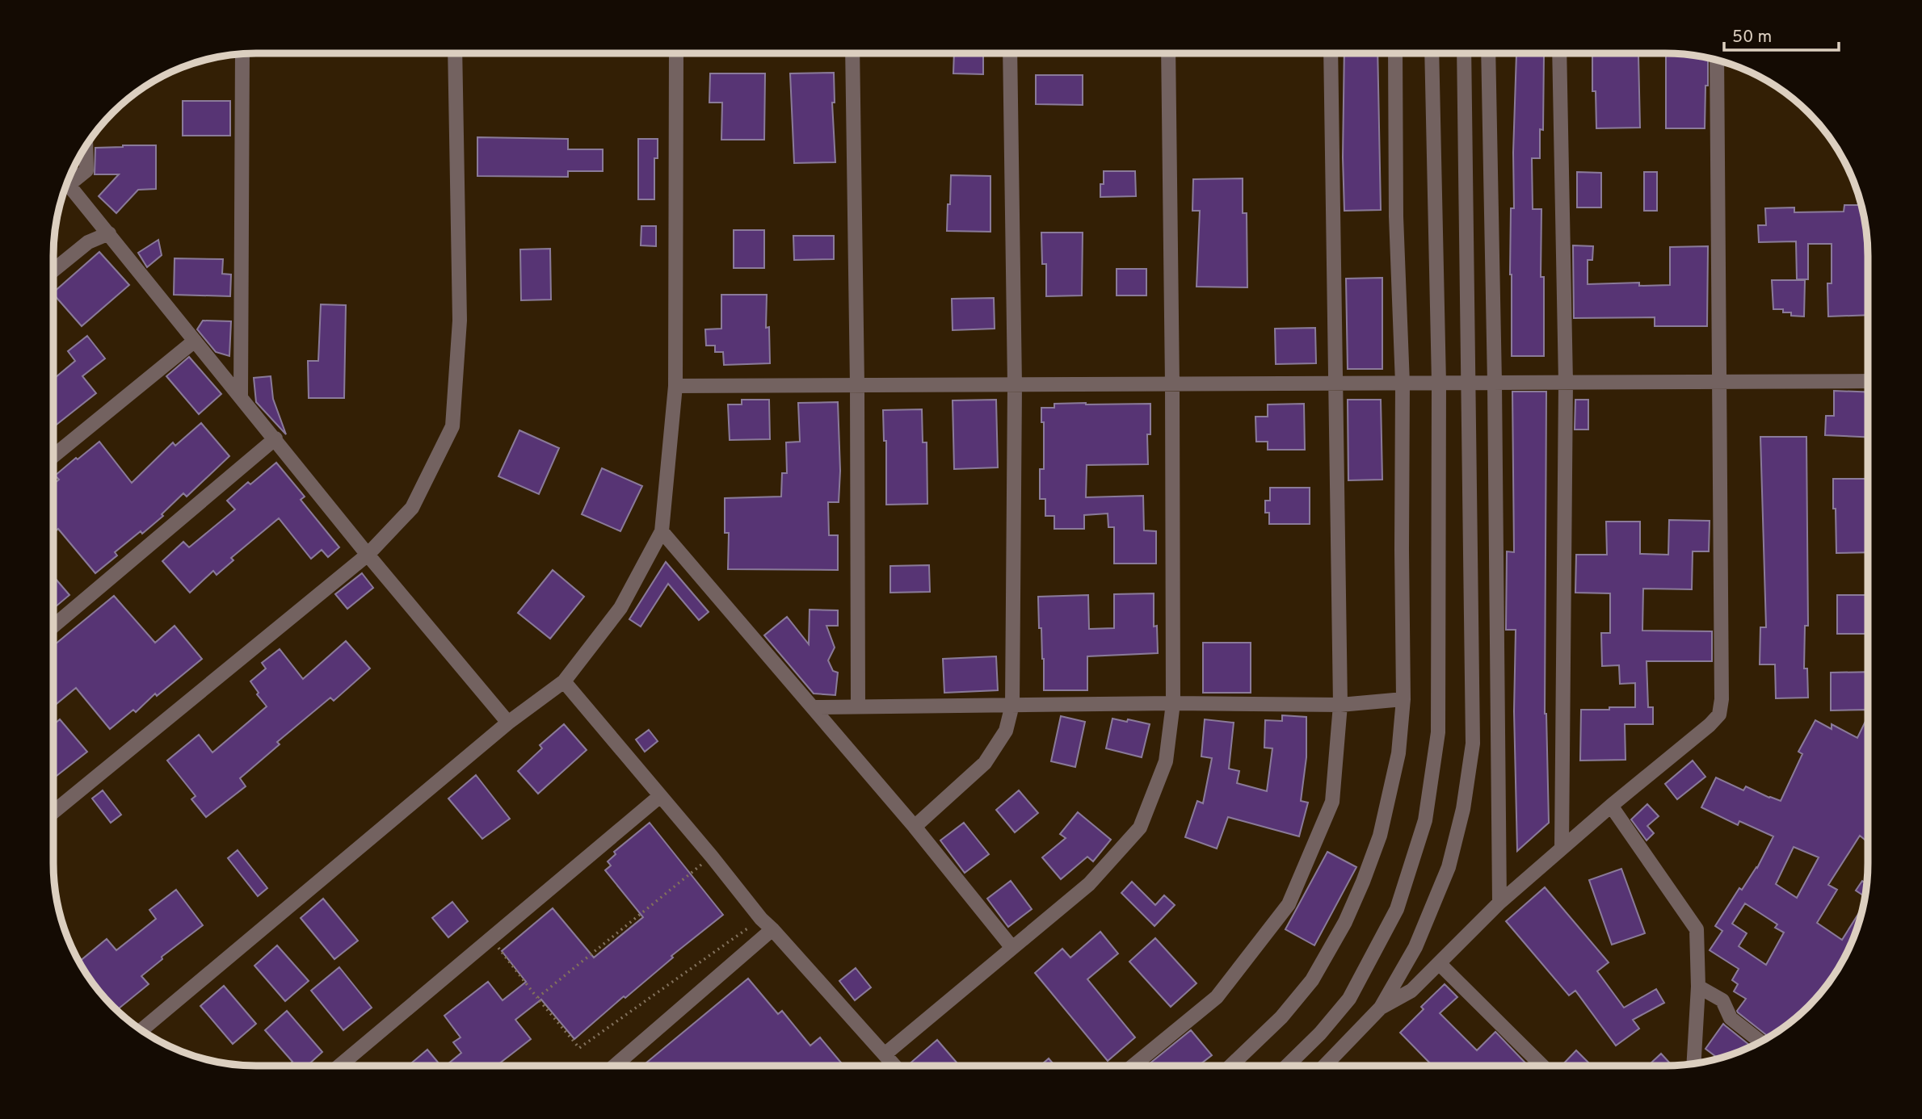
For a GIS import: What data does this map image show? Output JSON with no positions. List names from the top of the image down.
{
  "scale_bar": "50 m"
}
